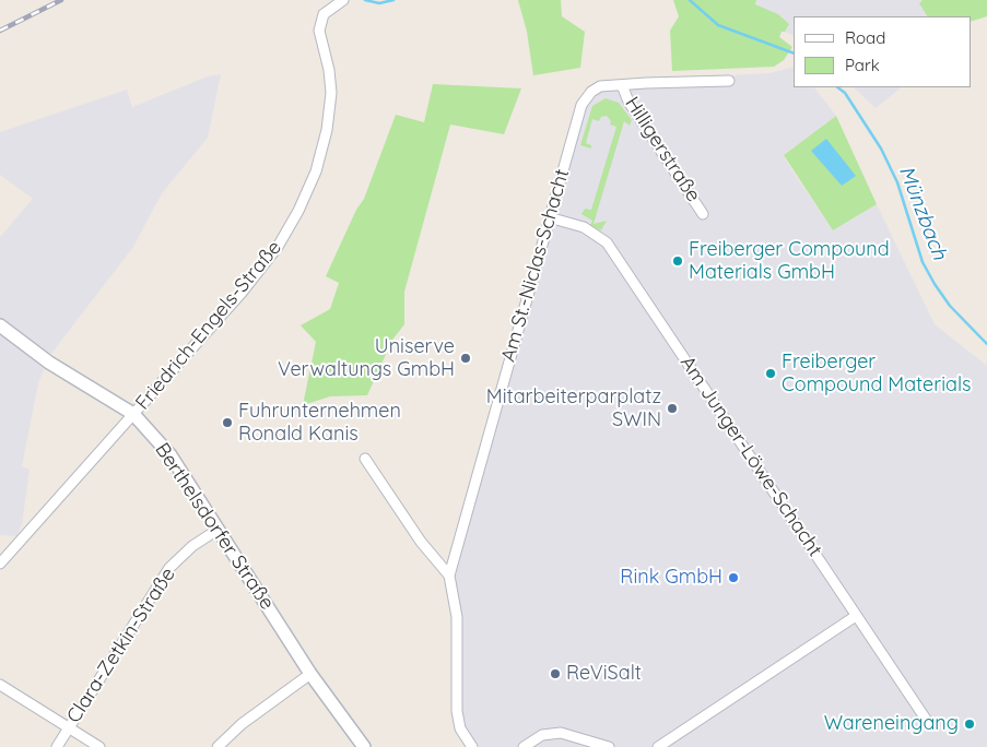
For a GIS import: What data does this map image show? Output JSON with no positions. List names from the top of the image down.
{
  "streets": {
    "street": [
      "Hilligerstraße",
      "Am St.-Niclas-Schacht",
      "Friedrich-Engels-Straße",
      "Am Junger-Löwe-Schacht",
      "Berthelsdorfer Straße",
      "Clara-Zetkin-Straße"
    ]
  },
  "crossings": [
    ["Hilligerstraße", "Am St.-Niclas-Schacht"],
    ["Am St.-Niclas-Schacht", "Am Junger-Löwe-Schacht"],
    ["Friedrich-Engels-Straße", "Berthelsdorfer Straße"],
    ["Berthelsdorfer Straße", "Clara-Zetkin-Straße"]
  ],
  "water": ["Münzbach"],
  "places": [
    "Freiberger Compound Materials GmbH",
    "Uniserve Verwaltungs GmbH",
    "Freiberger Compound Materials",
    "Mitarbeiterparplatz SWIN",
    "Fuhrunternehmen Ronald Kanis",
    "Rink GmbH",
    "ReViSalt",
    "Wareneingang"
  ],
  "legend": ["Road", "Park"]
}
